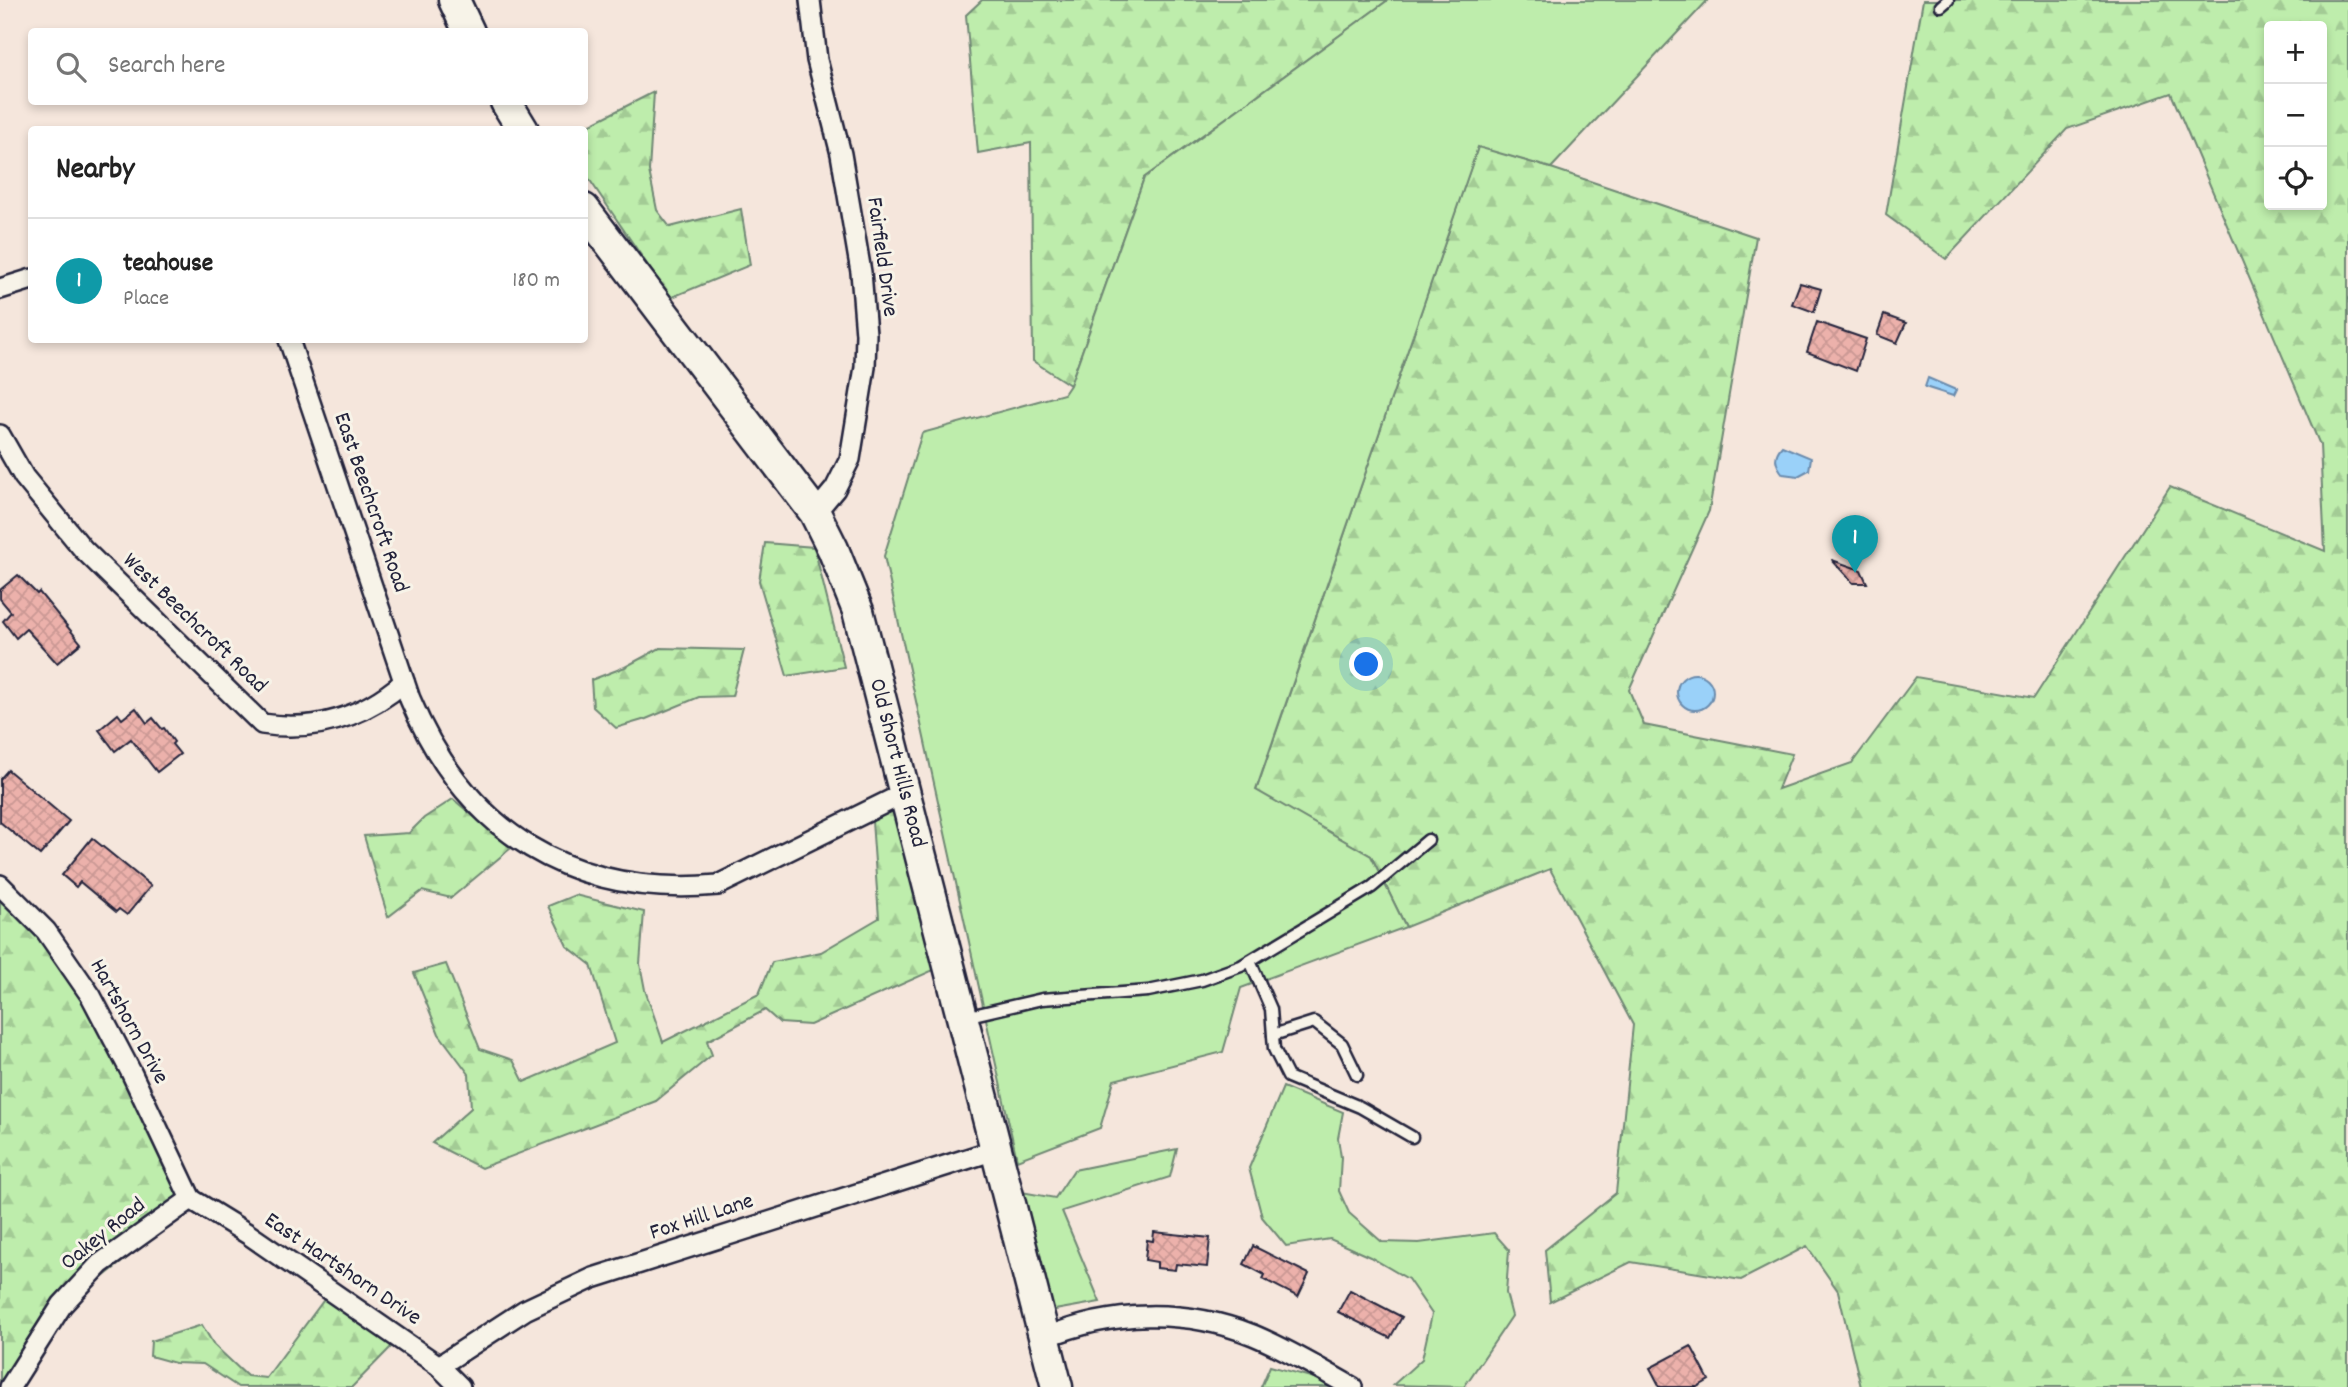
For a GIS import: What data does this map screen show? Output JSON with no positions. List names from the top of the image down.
{
  "streets": {
    "main road": ["Old Short Hills Road"],
    "street": [
      "Fairfield Drive",
      "East Beechcroft Road",
      "West Beechcroft Road",
      "Hartshorn Drive",
      "Fox Hill Lane",
      "Oakey Road",
      "East Hartshorn Drive"
    ]
  },
  "crossings": [
    ["Fairfield Drive", "Old Short Hills Road"],
    ["East Beechcroft Road", "West Beechcroft Road"],
    ["East Beechcroft Road", "Old Short Hills Road"],
    ["Old Short Hills Road", "Fox Hill Lane"],
    ["Hartshorn Drive", "Oakey Road"],
    ["Hartshorn Drive", "East Hartshorn Drive"],
    ["Fox Hill Lane", "East Hartshorn Drive"],
    ["Oakey Road", "East Hartshorn Drive"]
  ],
  "page": {
    "map_buttons": ["+", "−"],
    "search": "Search here",
    "heading": "Nearby",
    "list": [
      {
        "mark": "1",
        "name": "teahouse",
        "note": "Place",
        "value": "180 m"
      }
    ],
    "pins": "1"
  }
}
